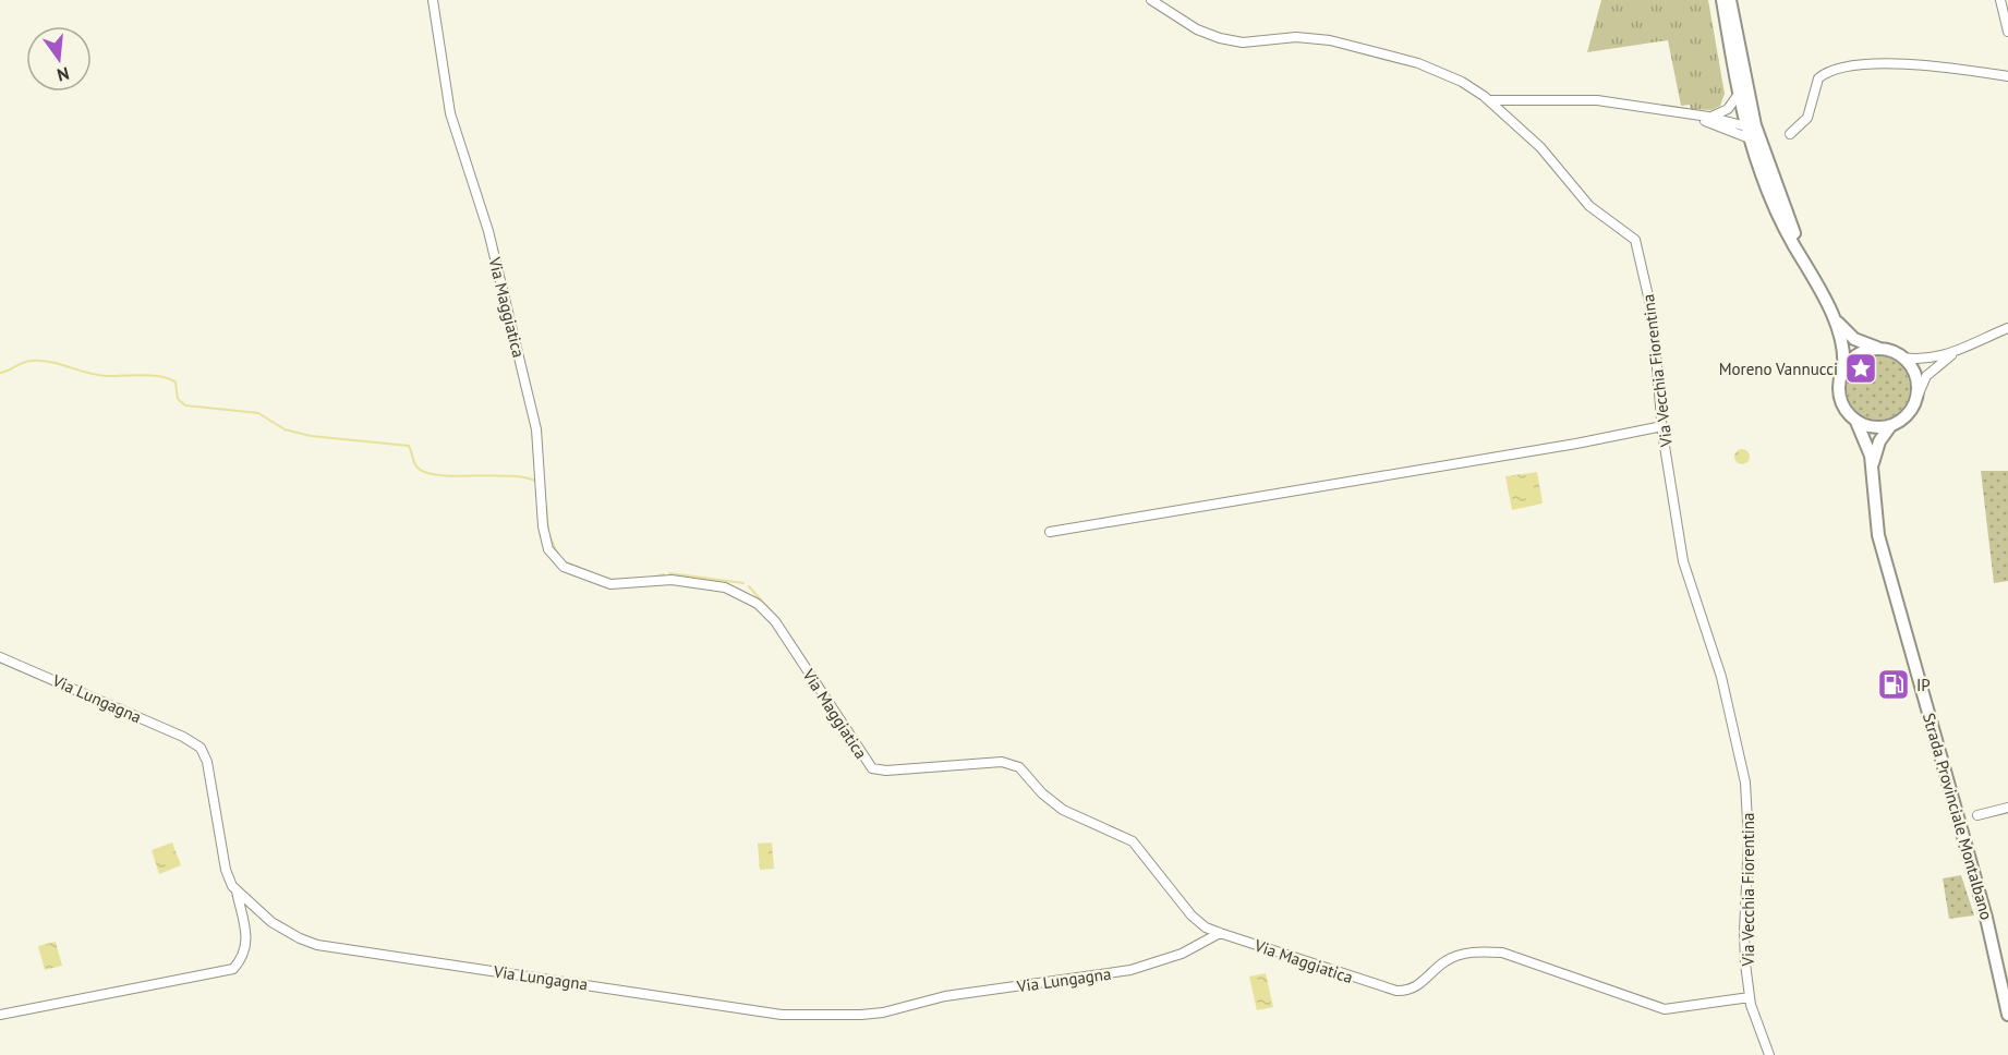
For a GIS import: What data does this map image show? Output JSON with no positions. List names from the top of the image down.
{
  "streets": {
    "main road": ["Strada Provinciale Montalbano"],
    "street": ["Via Maggiatica", "Via Vecchia Fiorentina", "Via Lungagna"]
  },
  "crossings": [
    ["Via Maggiatica", "Via Vecchia Fiorentina"],
    ["Via Maggiatica", "Via Lungagna"]
  ],
  "places": {
    "place": ["Moreno Vannucci"],
    "fuel station": ["IP"]
  },
  "north": "bottom"
}
